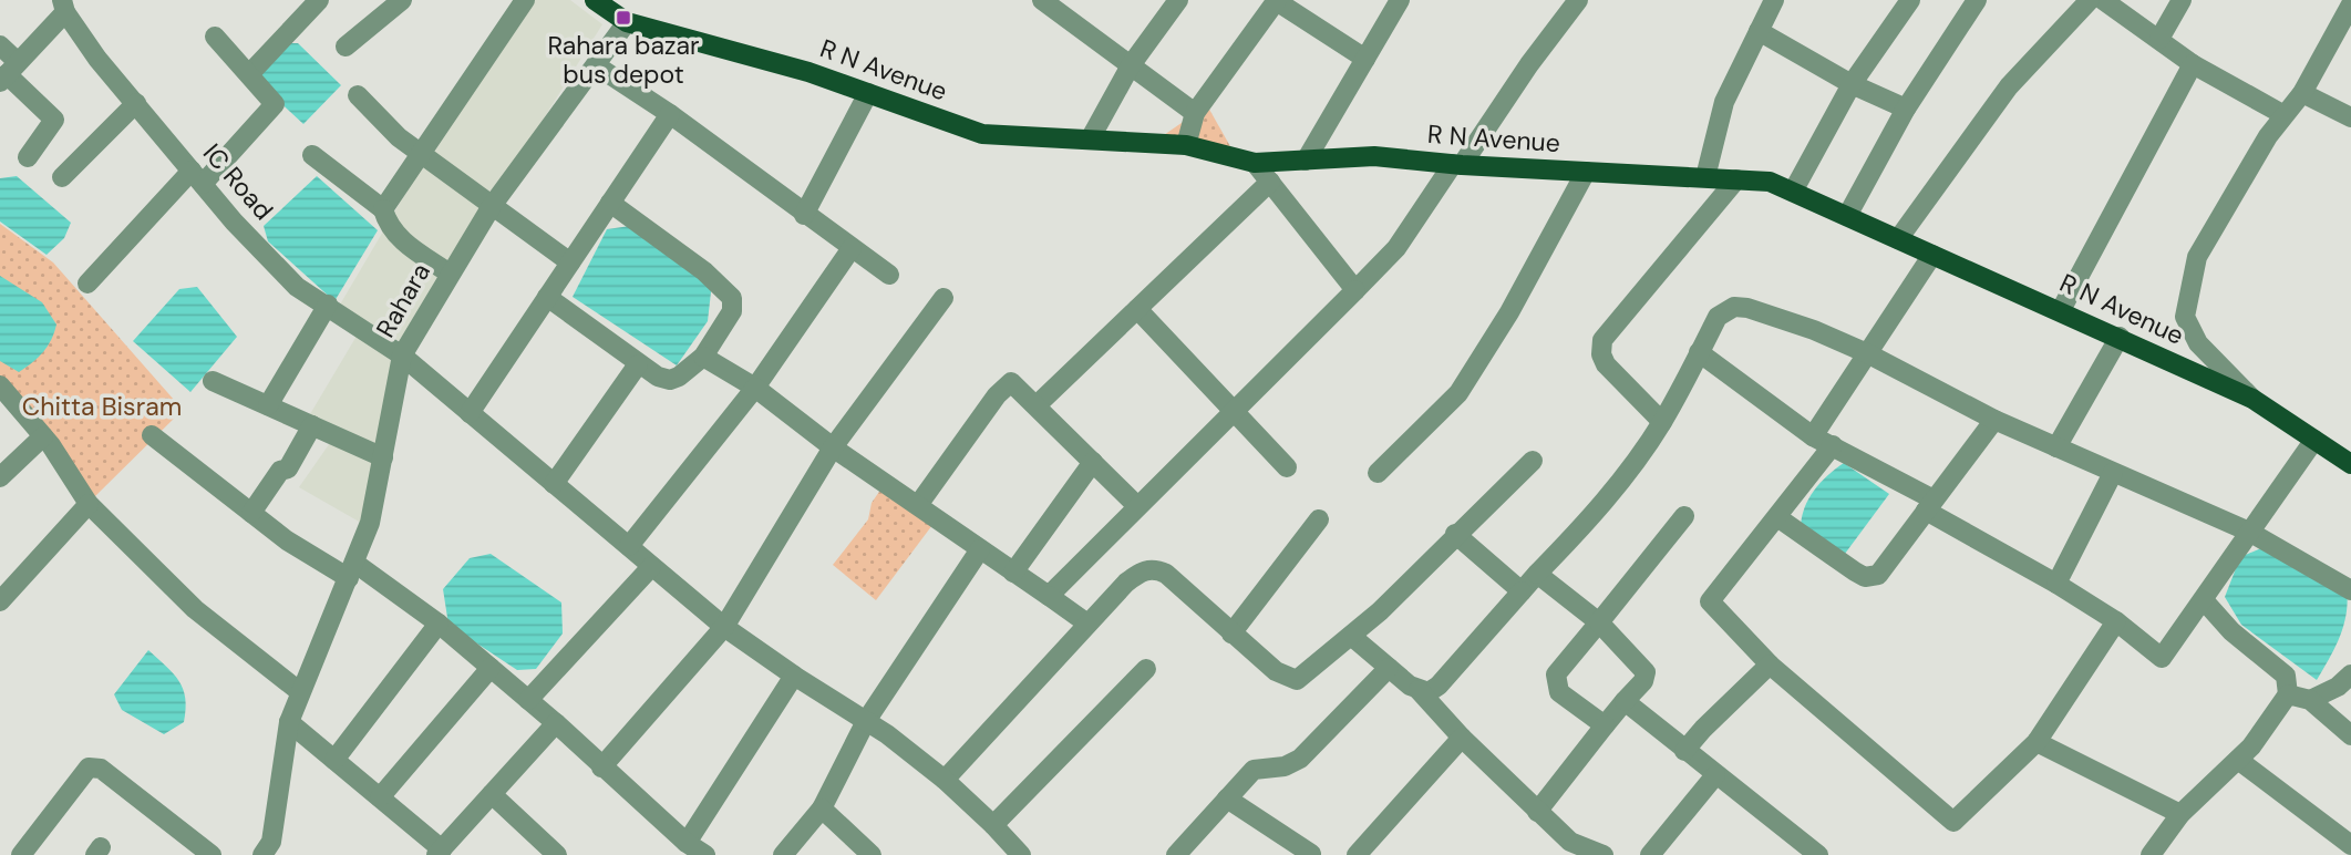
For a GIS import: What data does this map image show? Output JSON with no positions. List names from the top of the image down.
{
  "streets": {
    "main road": ["R N Avenue"],
    "street": ["IC Road", "Rahara"]
  },
  "crossings": [
    ["R N Avenue", "Rahara"],
    ["IC Road", "Rahara"]
  ],
  "parks": ["Chitta Bisram"],
  "places": {
    "transit": ["Rahara bazar bus depot"]
  }
}
